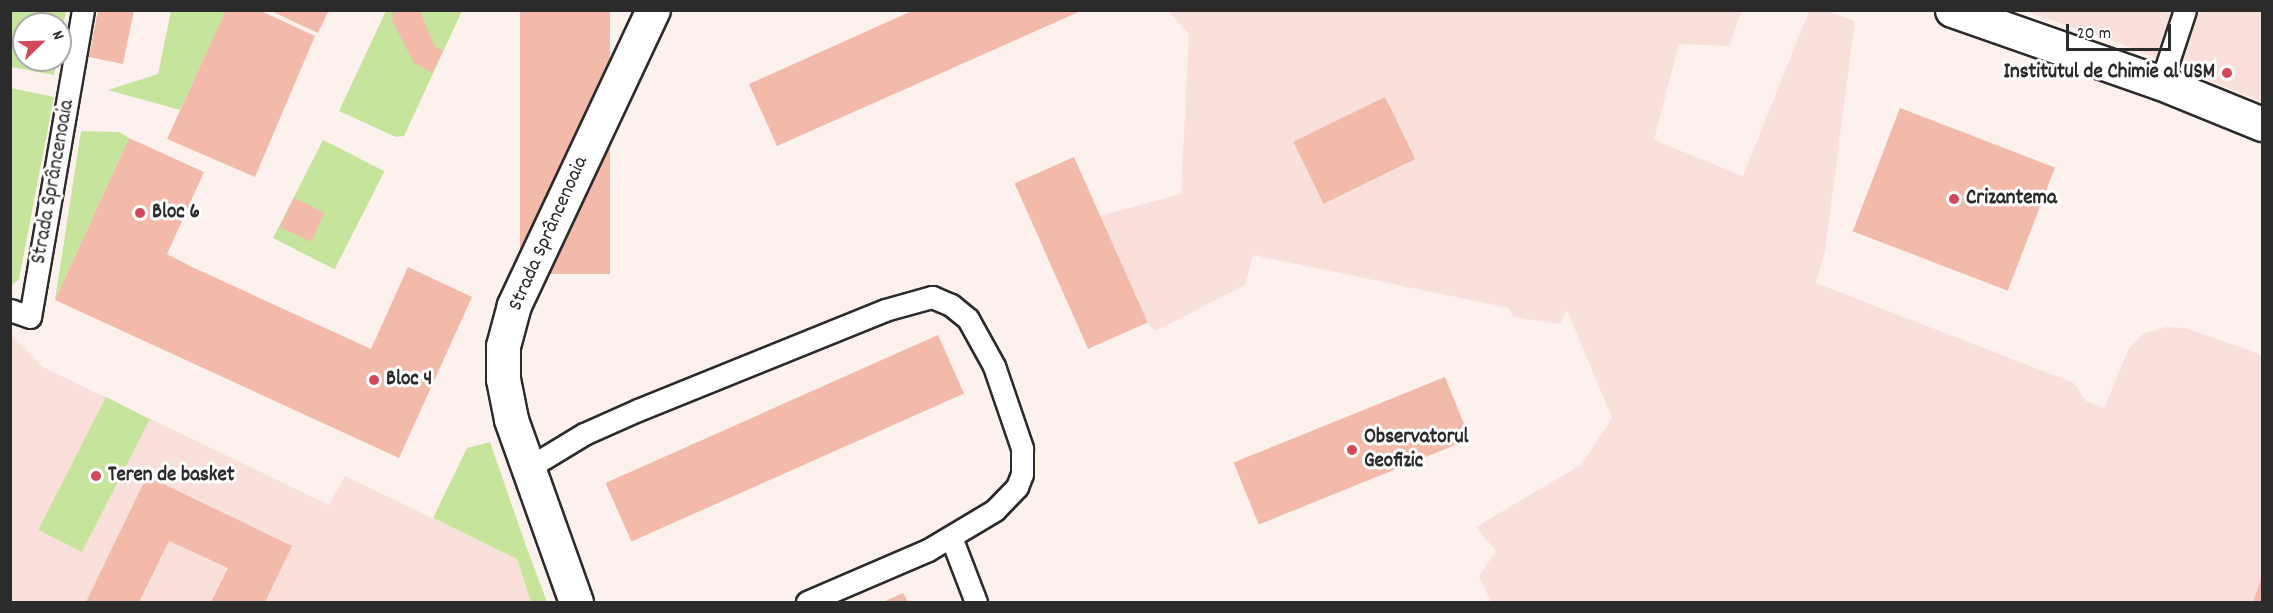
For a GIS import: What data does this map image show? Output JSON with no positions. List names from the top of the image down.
{
  "streets": {
    "street": ["Strada Sprâncenoaia"]
  },
  "places": [
    "Institutul de Chimie al USM",
    "Crizantema",
    "Bloc 6",
    "Bloc 4",
    "Observatorul Geofizic",
    "Teren de basket"
  ],
  "scale_bar": "20 m",
  "north": "top right"
}
